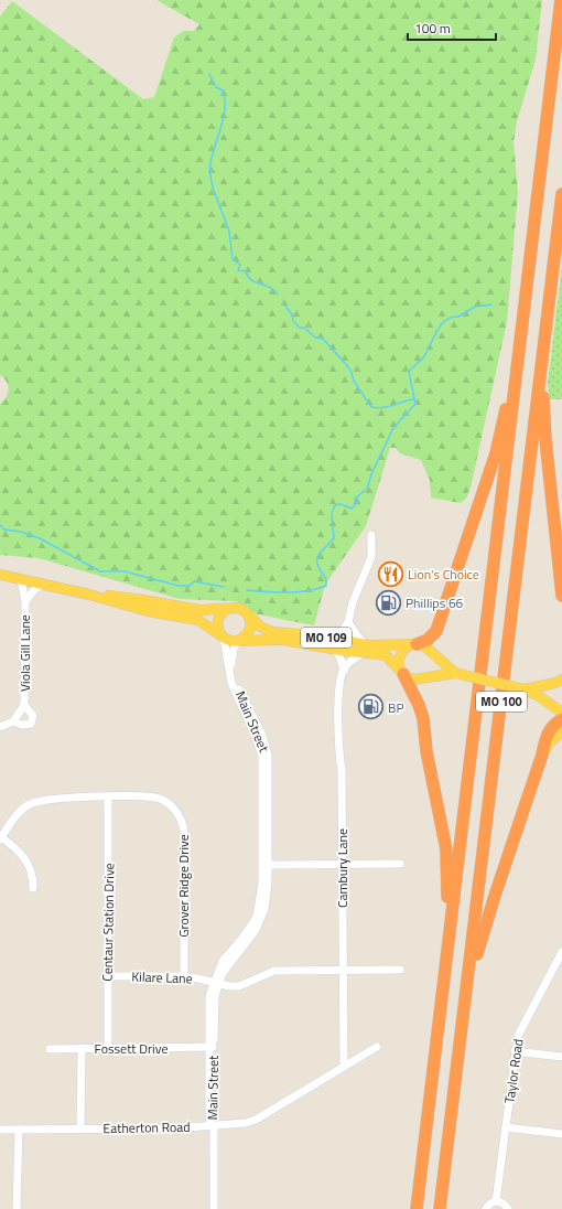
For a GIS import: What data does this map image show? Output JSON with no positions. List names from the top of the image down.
{
  "streets": {
    "highway": ["MO 100"],
    "main road": ["MO 109"],
    "street": [
      "Viola Gill Lane",
      "Main Street",
      "Cambury Lane",
      "Grover Ridge Drive",
      "Centaur Station Drive",
      "Kilare Lane",
      "Fossett Drive",
      "Taylor Road",
      "Eatherton Road"
    ]
  },
  "crossings": [
    ["MO 109", "Viola Gill Lane"],
    ["MO 109", "Main Street"],
    ["Main Street", "Kilare Lane"],
    ["Main Street", "Fossett Drive"],
    ["Main Street", "Eatherton Road"],
    ["Cambury Lane", "Kilare Lane"],
    ["Cambury Lane", "Eatherton Road"],
    ["Grover Ridge Drive", "Centaur Station Drive"],
    ["Grover Ridge Drive", "Kilare Lane"],
    ["Centaur Station Drive", "Kilare Lane"],
    ["Centaur Station Drive", "Fossett Drive"]
  ],
  "places": {
    "restaurant": ["Lion's Choice"],
    "fuel station": ["Phillips 66", "BP"]
  },
  "scale_bar": "100 m"
}
